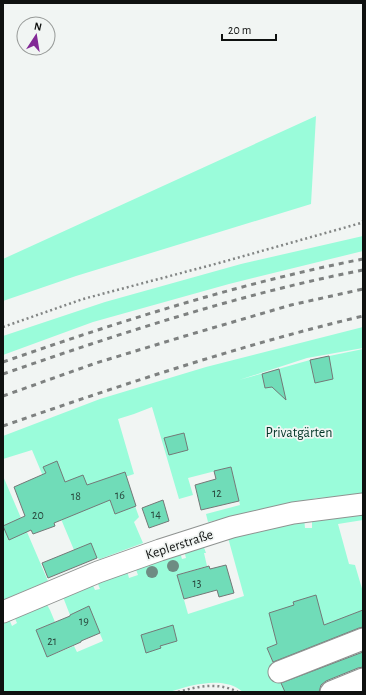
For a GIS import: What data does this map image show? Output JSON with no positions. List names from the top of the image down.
{
  "streets": {
    "street": ["Keplerstraße"]
  },
  "parks": ["Privatgärten"],
  "house_numbers": [
    "12",
    "16",
    "18",
    "14",
    "20",
    "13",
    "19",
    "21"
  ],
  "scale_bar": "20 m",
  "north": "top"
}
